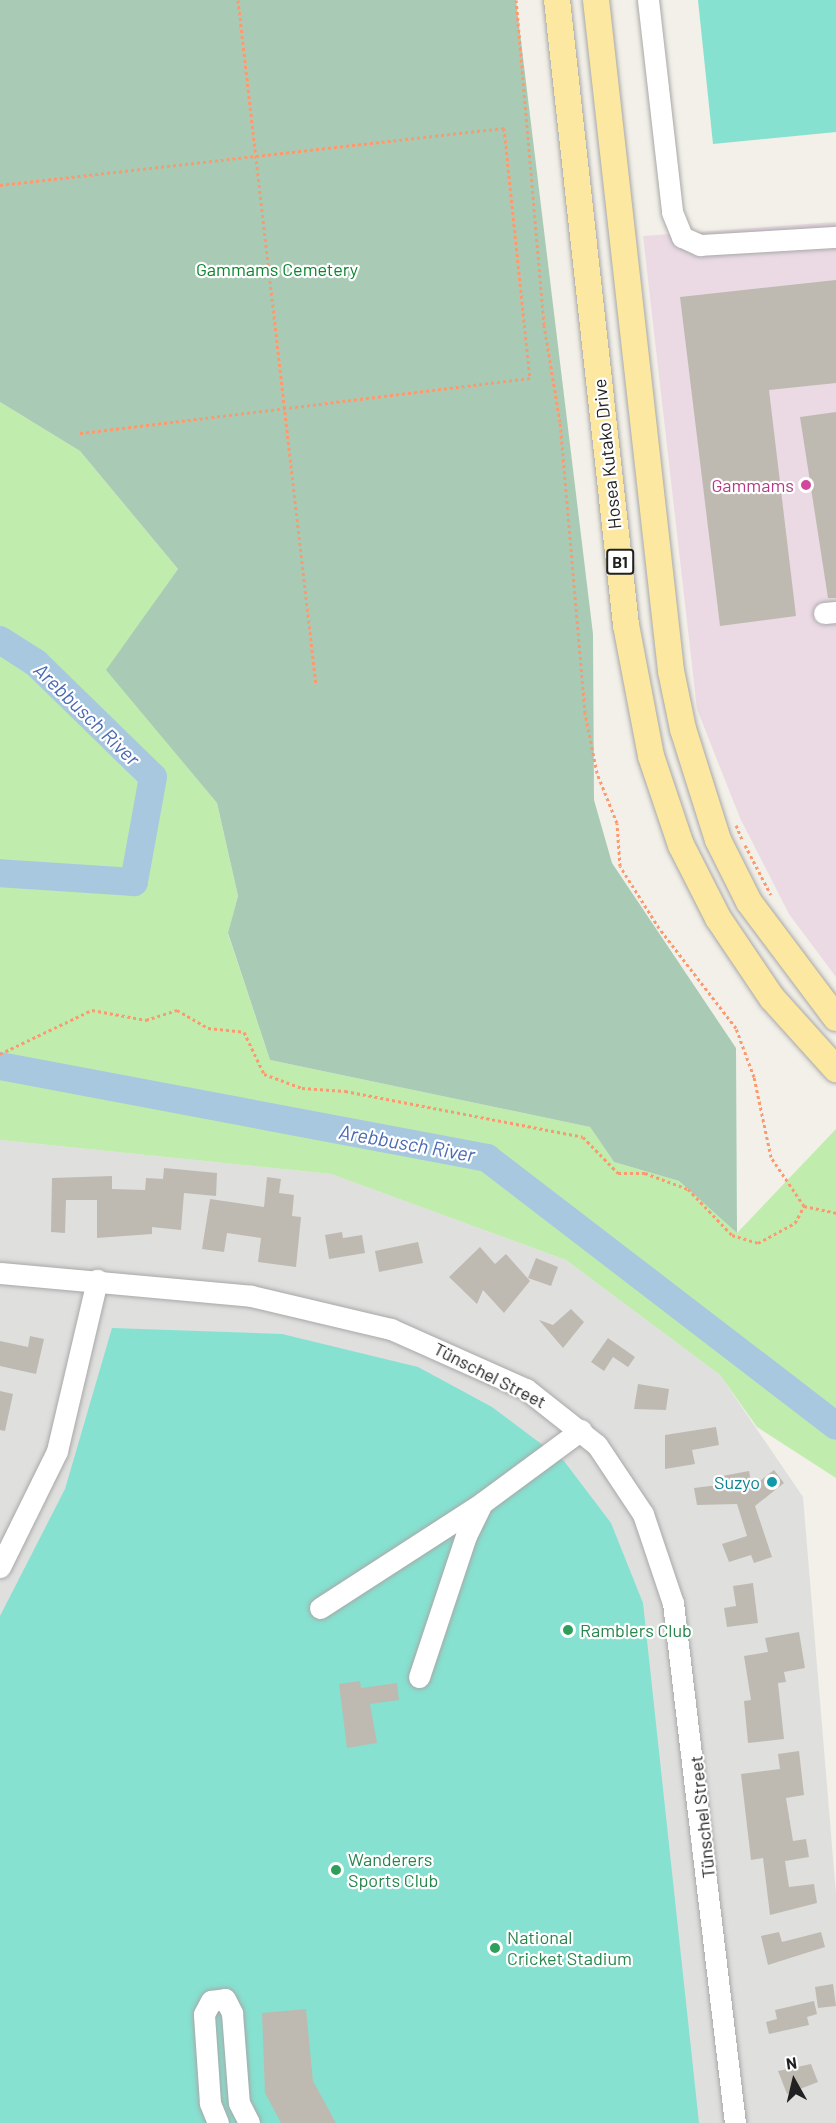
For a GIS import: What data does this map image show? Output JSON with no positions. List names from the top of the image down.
{
  "streets": {
    "main road": ["Hosea Kutako Drive", "B1"],
    "street": ["Tünschel Street"]
  },
  "water": ["Arebbusch River"],
  "parks": ["Gammams Cemetery"],
  "places": [
    "Gammams",
    "Suzyo",
    "Ramblers Club",
    "Wanderers Sports Club",
    "National Cricket Stadium"
  ],
  "north": "top"
}
